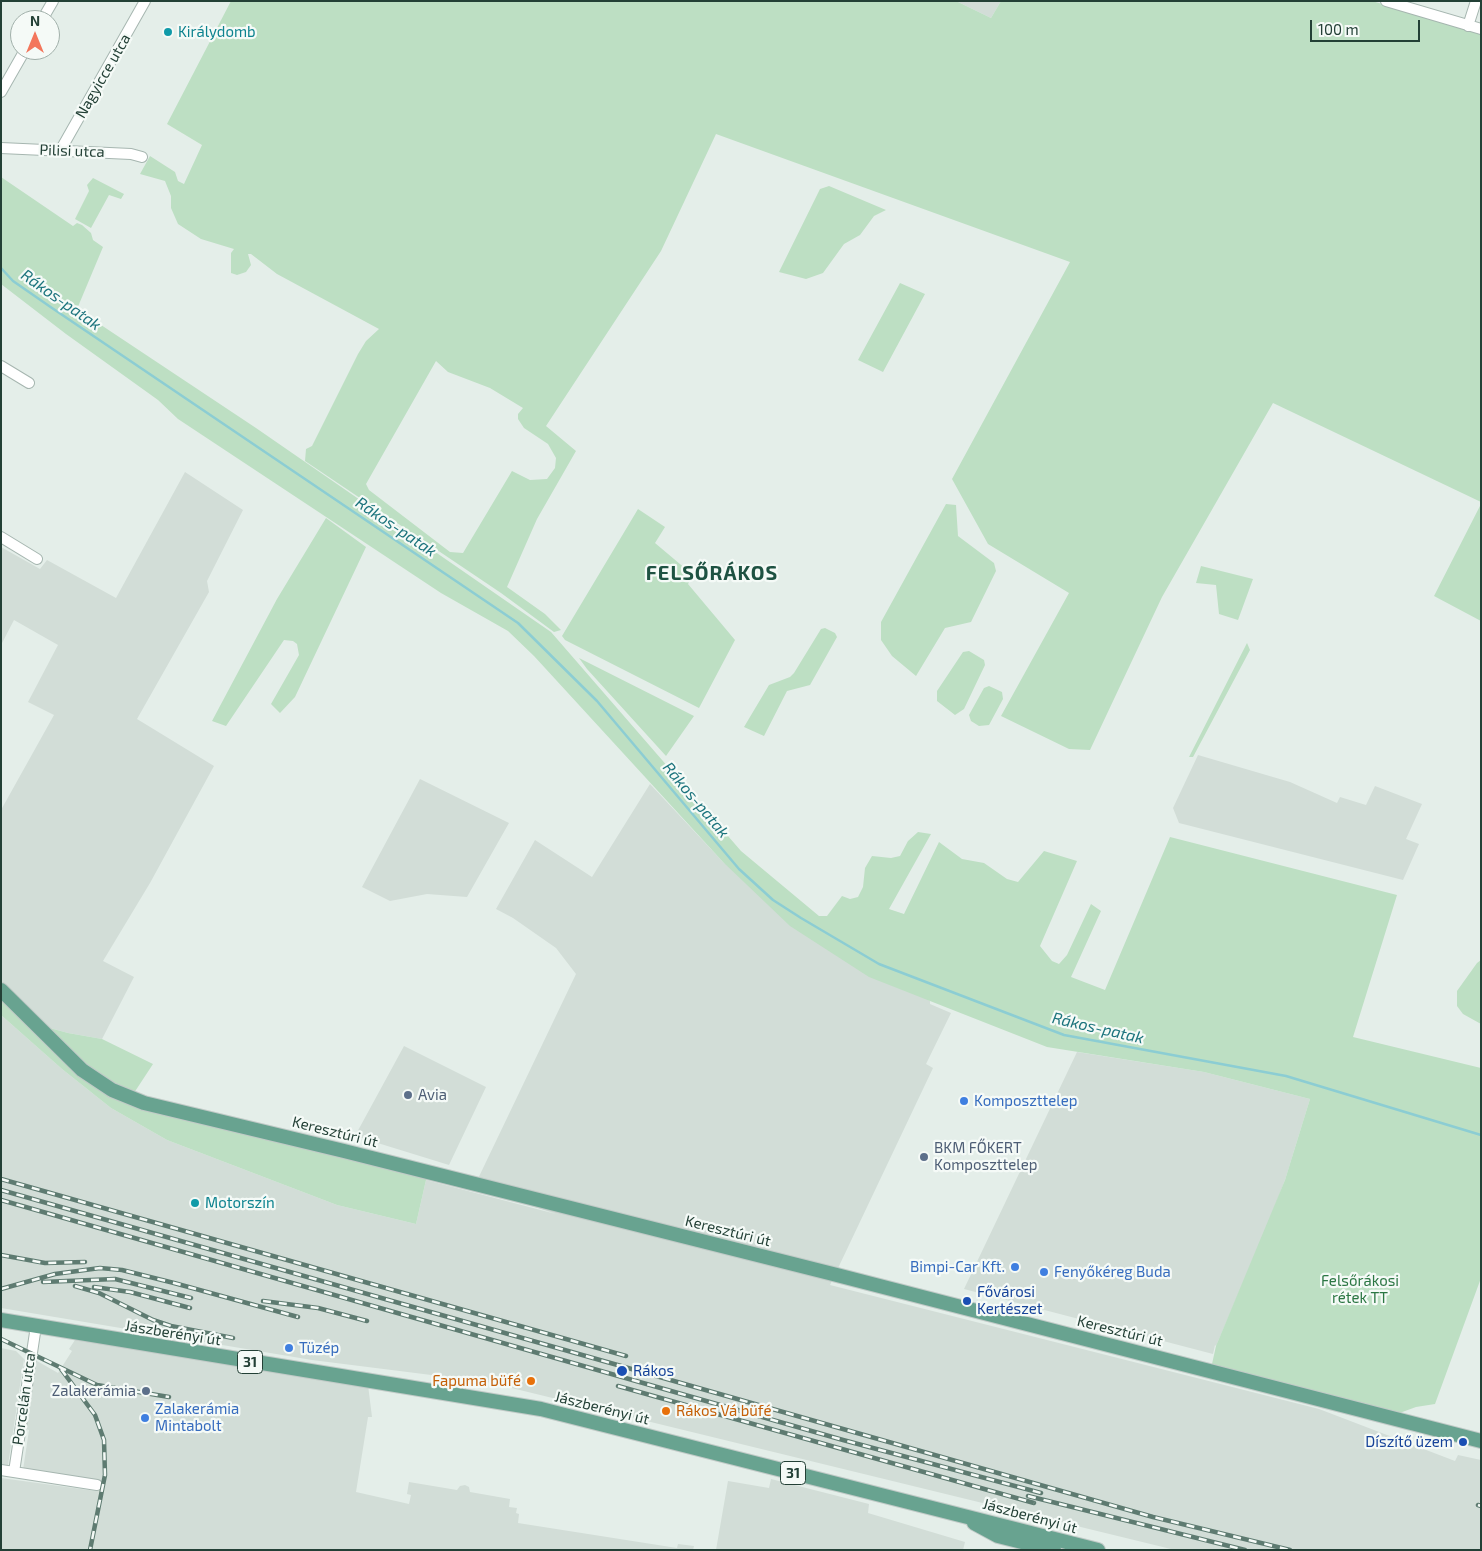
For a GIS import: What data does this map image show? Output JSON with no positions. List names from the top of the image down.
{
  "streets": {
    "main road": ["Keresztúri út", "Jászberényi út", "31"],
    "street": ["Nagyicce utca", "Pilisi utca", "Porcelán utca"]
  },
  "crossings": [
    ["Nagyicce utca", "Pilisi utca"],
    ["Jászberényi út", "Porcelán utca"]
  ],
  "districts": ["FELSŐRÁKOS"],
  "water": ["Rákos-patak"],
  "parks": ["Felsőrákosi rétek TT"],
  "places": [
    "Királydomb",
    "Avia",
    "Komposzttelep",
    "BKM FŐKERT Komposzttelep",
    "Motorszín",
    "Bimpi-Car Kft.",
    "Fenyőkéreg Buda",
    "Fővárosi Kertészet",
    "Tüzép",
    "Rákos",
    "Fapuma büfé",
    "Zalakerámia",
    "Rákos Vá büfé",
    "Zalakerámia Mintabolt",
    "Díszítő üzem"
  ],
  "scale_bar": "100 m",
  "north": "top"
}
